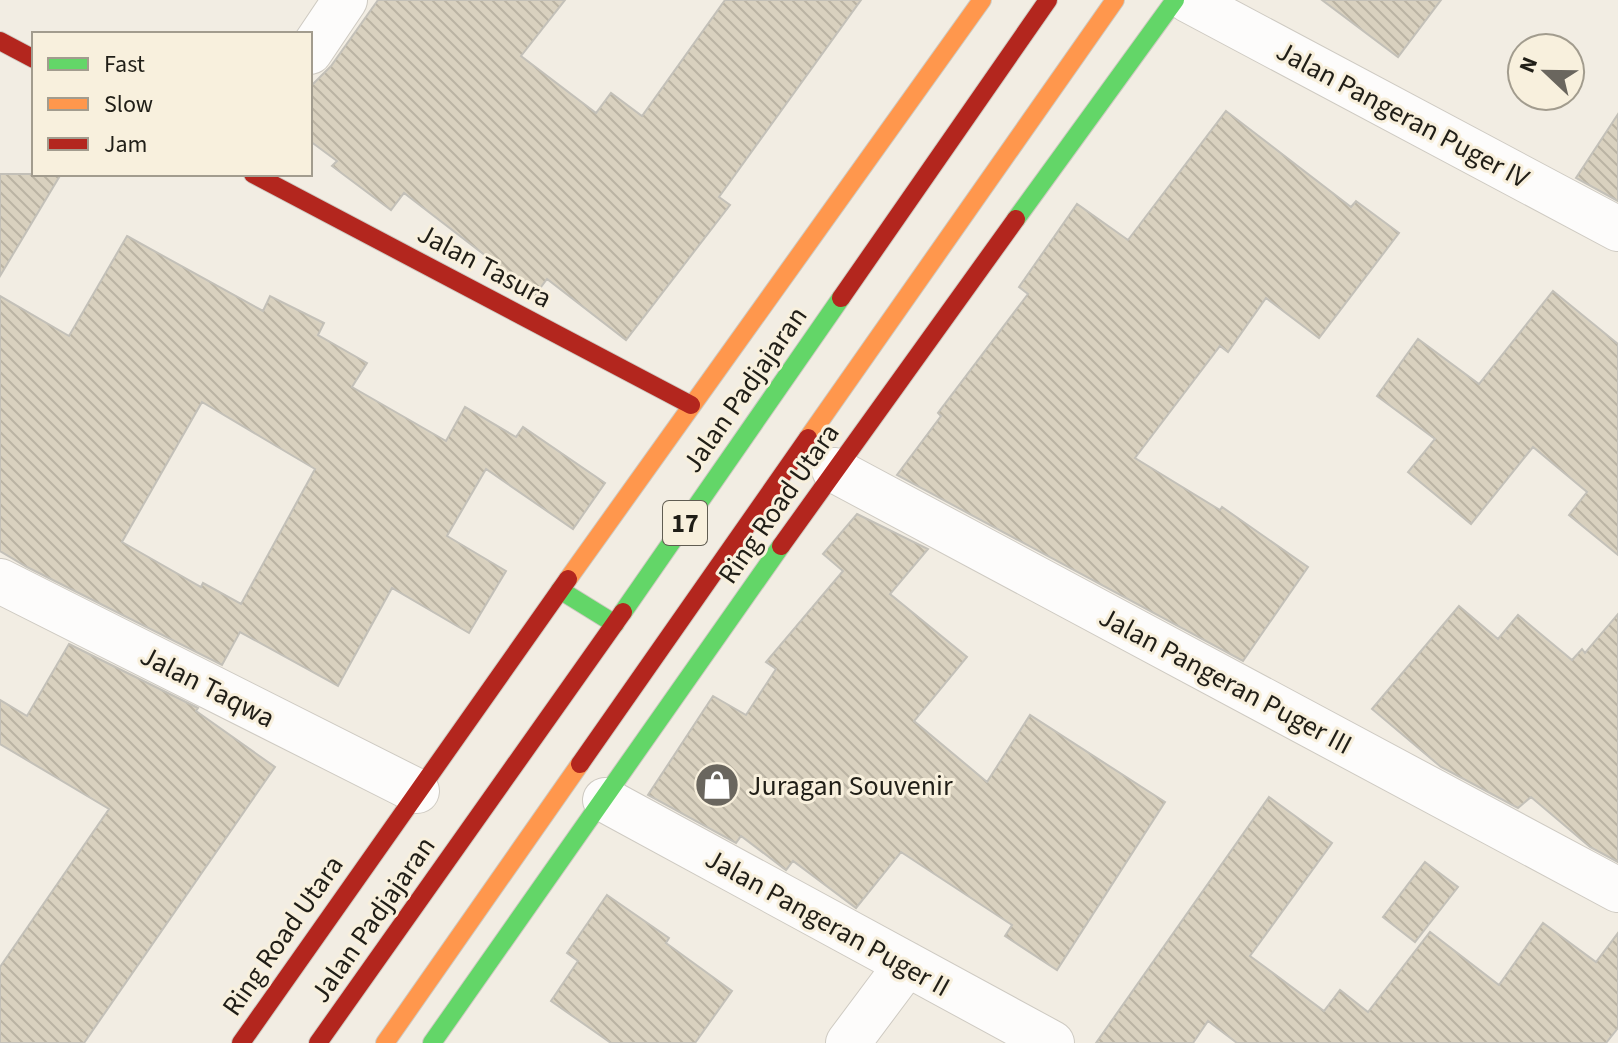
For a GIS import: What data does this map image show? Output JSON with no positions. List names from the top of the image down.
{
  "streets": {
    "main road": [
      "Jalan Tasura",
      "Jalan Padjajaran",
      "Ring Road Utara",
      "17"
    ],
    "street": [
      "Jalan Pangeran Puger IV",
      "Jalan Pangeran Puger III",
      "Jalan Taqwa",
      "Jalan Pangeran Puger II"
    ]
  },
  "crossings": [
    ["Jalan Tasura", "Ring Road Utara"],
    ["Ring Road Utara", "Jalan Pangeran Puger III"],
    ["Ring Road Utara", "Jalan Taqwa"],
    ["Ring Road Utara", "Jalan Pangeran Puger II"]
  ],
  "places": {
    "shop": ["Juragan Souvenir"]
  },
  "legend": ["Fast", "Slow", "Jam"],
  "north": "left"
}
